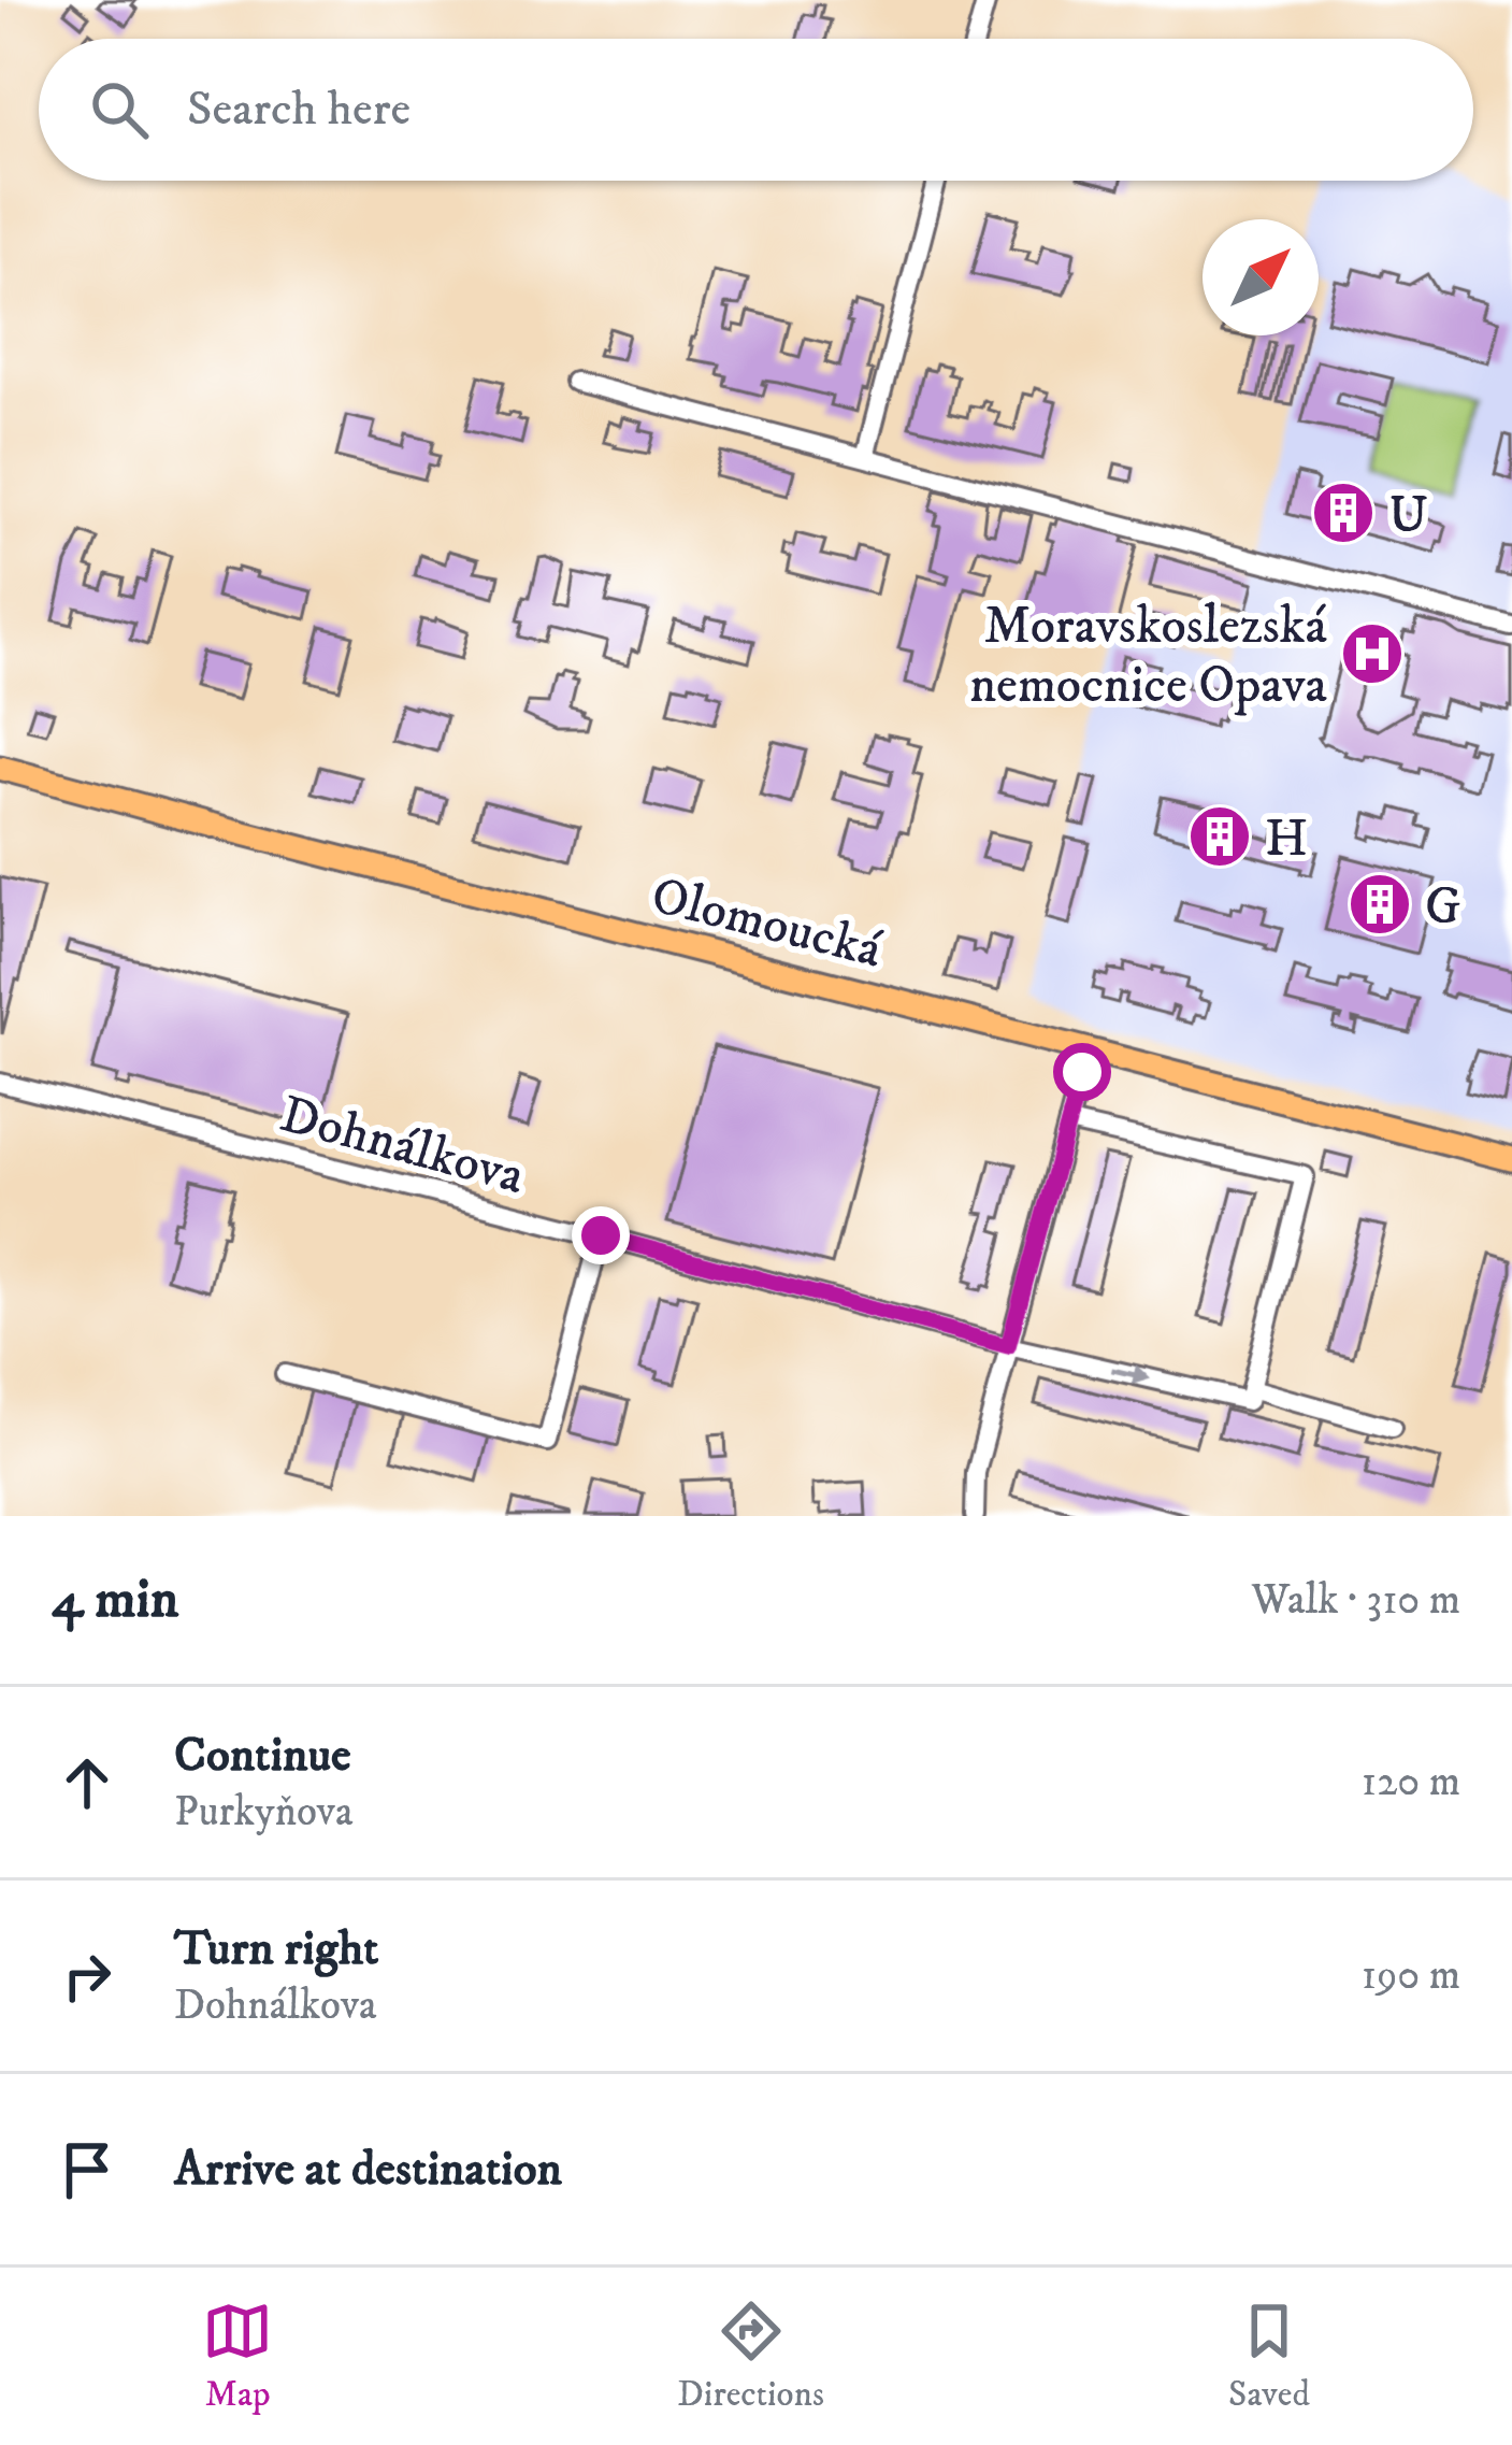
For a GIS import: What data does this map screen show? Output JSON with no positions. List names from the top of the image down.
{
  "streets": {
    "main road": ["Olomoucká"],
    "street": ["Dohnálkova"]
  },
  "places": {
    "building": ["U", "H", "G"],
    "hospital": ["Moravskoslezská nemocnice Opava"]
  },
  "north": "top right",
  "page": {
    "search": "Search here",
    "heading": ["4 min", "Walk · 310 m"],
    "list": [
      ["Continue", "Purkyňova", "120 m"],
      ["Turn right", "Dohnálkova", "190 m"],
      "Arrive at destination"
    ],
    "nav": ["Map", "Directions", "Saved"]
  }
}
